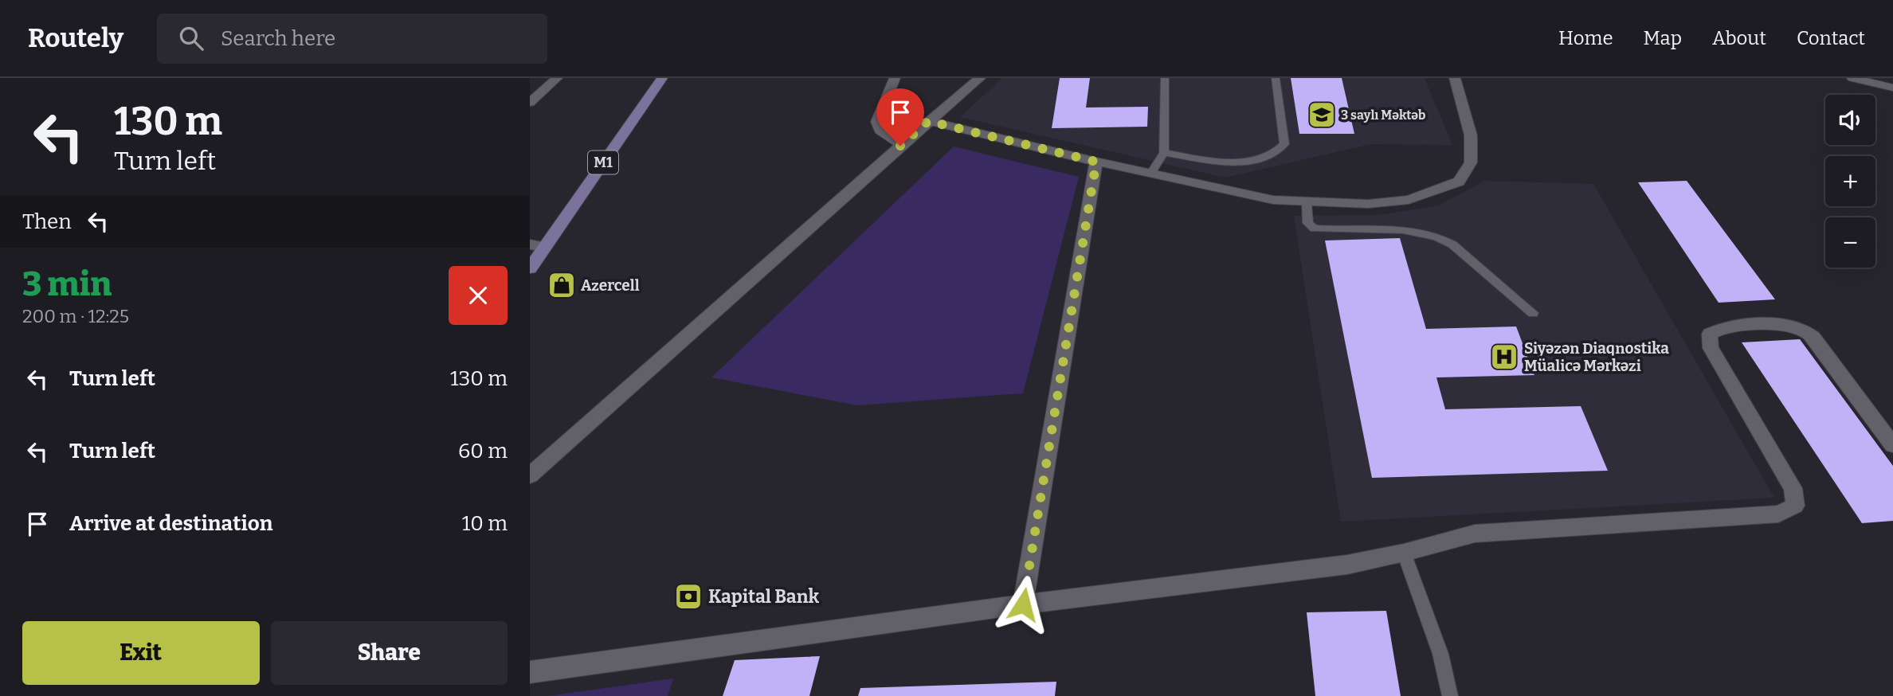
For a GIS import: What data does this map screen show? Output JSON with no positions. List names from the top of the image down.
{
  "streets": {
    "main road": ["M1"]
  },
  "places": {
    "school or university": ["3 saylı Məktəb"],
    "shop": ["Azercell"],
    "hospital": ["Siyəzən Diaqnostika Müalicə Mərkəzi"],
    "bank": ["Kapital Bank"]
  },
  "page": {
    "header": "Routely",
    "search": "Search here",
    "nav": [
      "Home",
      "Map",
      "About",
      "Contact"
    ],
    "turn": ["130 m", "Turn left"],
    "map_buttons": ["+", "−"],
    "then": "Then",
    "heading": ["3 min", "200 m · 12:25"],
    "list": [
      {
        "name": "Turn left",
        "value": "130 m"
      },
      {
        "name": "Turn left",
        "value": "60 m"
      },
      {
        "name": "Arrive at destination",
        "value": "10 m"
      }
    ],
    "buttons": ["Exit", "Share"]
  }
}
